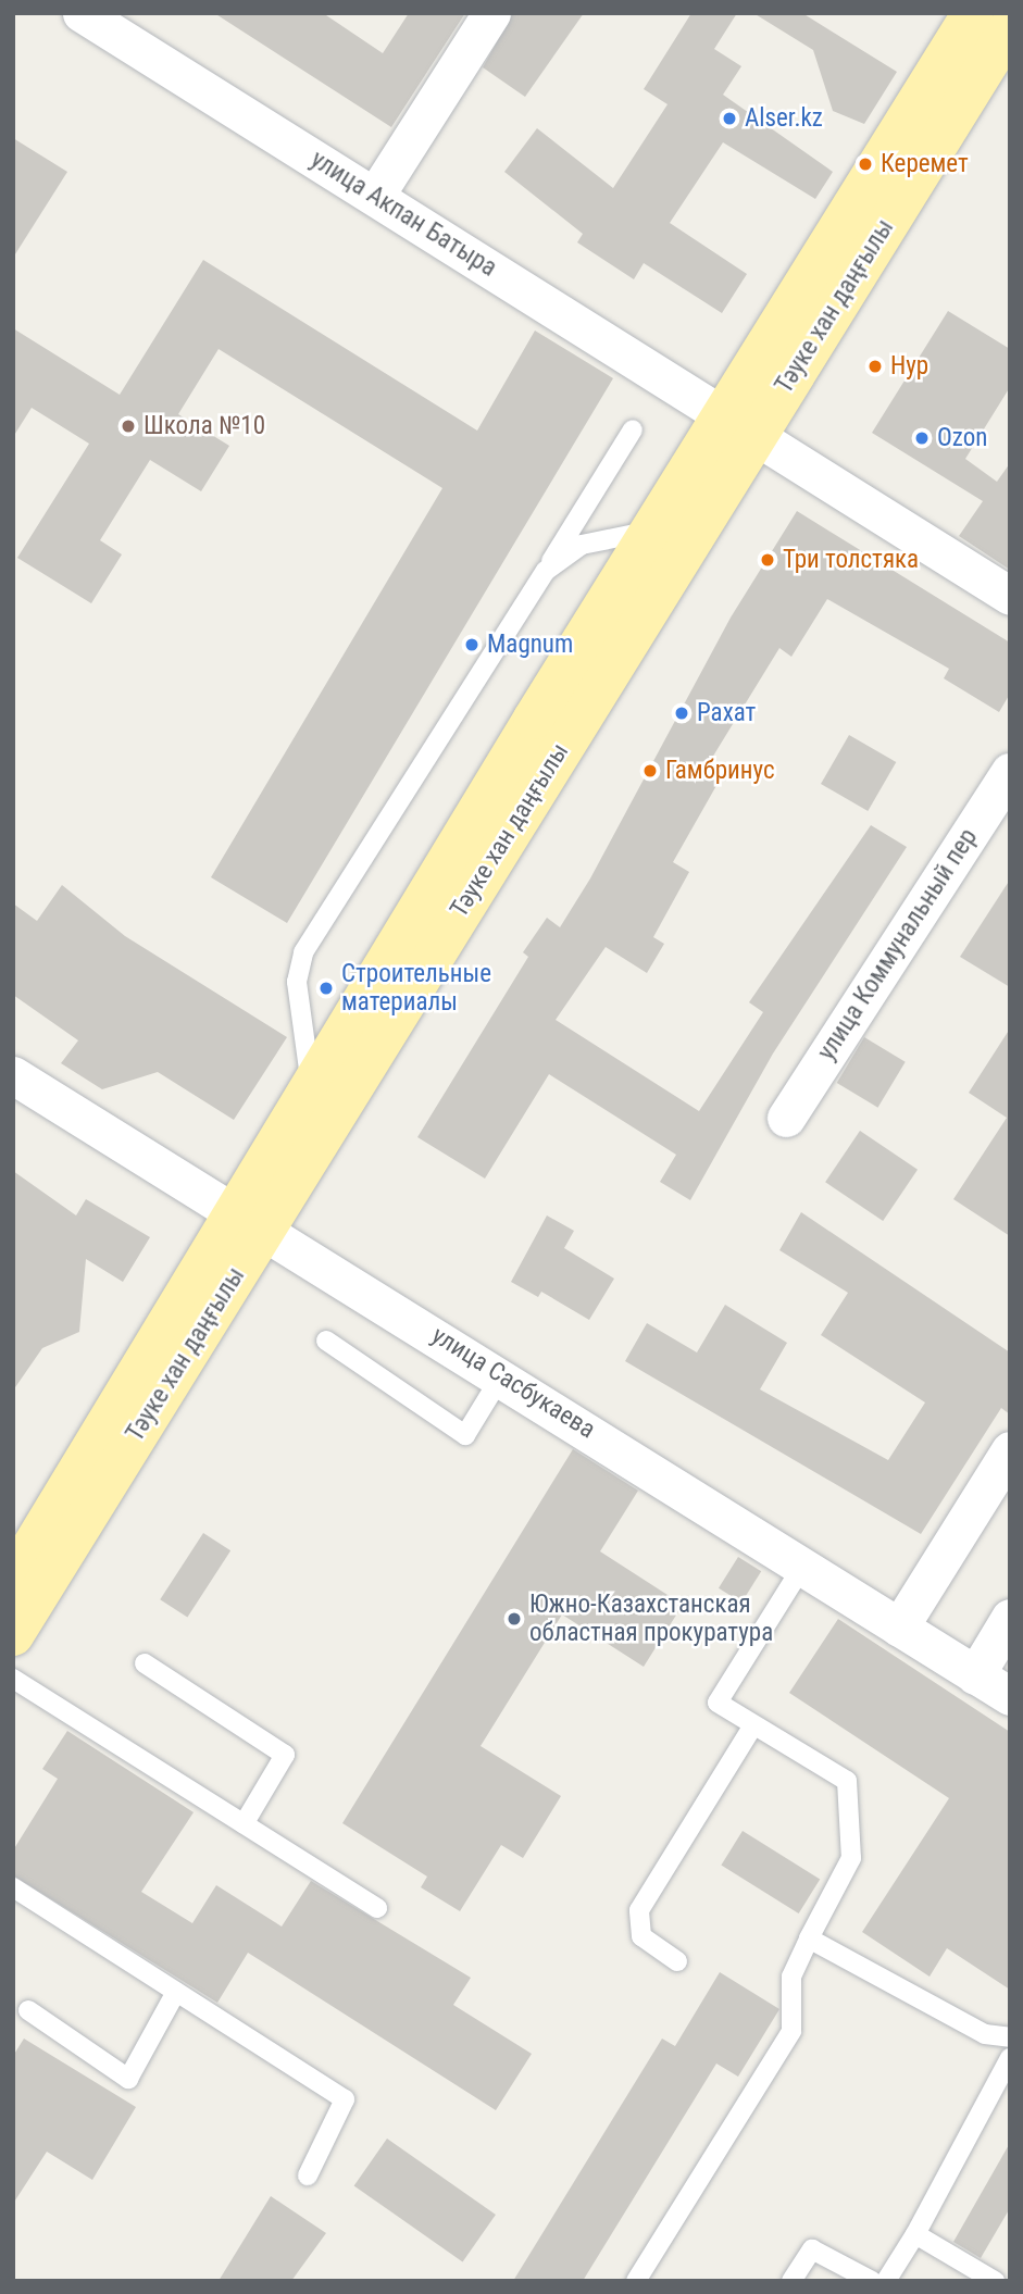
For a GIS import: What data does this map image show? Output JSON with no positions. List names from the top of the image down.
{
  "streets": {
    "main road": ["Тәуке хан даңғылы"],
    "street": ["улица Акпан Батыра", "улица Коммунальный пер", "улица Сасбукаева"]
  },
  "crossings": [
    ["улица Акпан Батыра", "Тәуке хан даңғылы"],
    ["Тәуке хан даңғылы", "улица Сасбукаева"]
  ],
  "places": [
    "Alser.kz",
    "Керемет",
    "Нур",
    "Школа №10",
    "Ozon",
    "Три толстяка",
    "Magnum",
    "Рахат",
    "Гамбринус",
    "Строительные материалы",
    "Южно-Казахстанская областная прокуратура"
  ]
}
